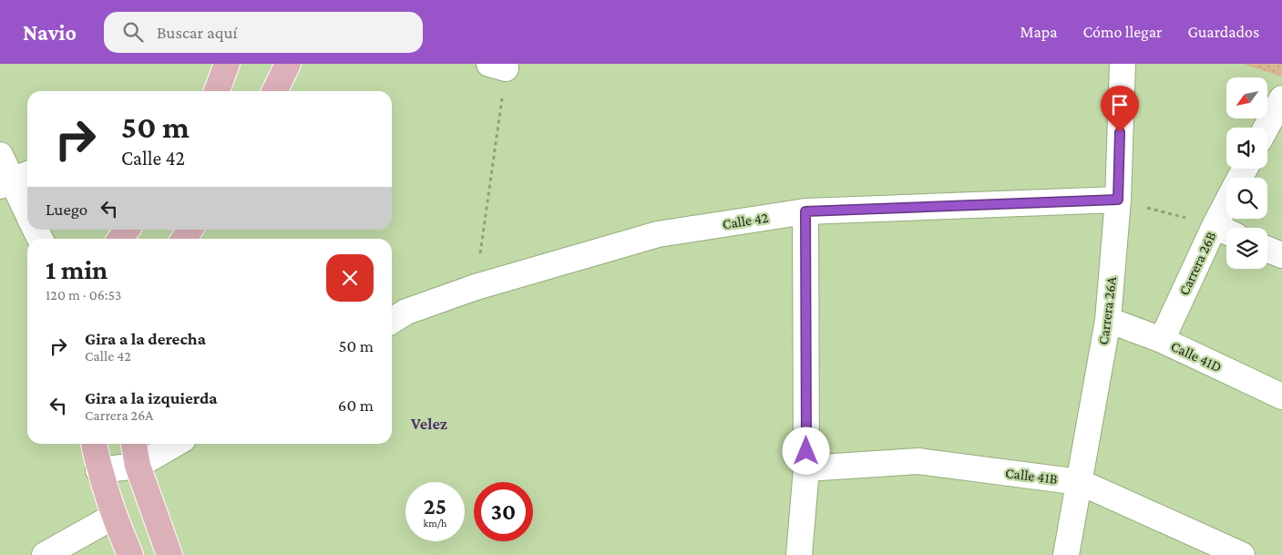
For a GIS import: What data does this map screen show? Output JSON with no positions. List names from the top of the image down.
{
  "streets": {
    "street": [
      "Calle 42",
      "Carrera 26B",
      "Carrera 26A",
      "Calle 41D",
      "Calle 41B"
    ]
  },
  "crossings": [
    ["Calle 42", "Carrera 26A"],
    ["Carrera 26B", "Calle 41D"],
    ["Carrera 26A", "Calle 41D"],
    ["Carrera 26A", "Calle 41B"]
  ],
  "districts": ["Velez"],
  "north": "bottom left",
  "page": {
    "header": "Navio",
    "search": "Buscar aquí",
    "nav": ["Mapa", "Cómo llegar", "Guardados"],
    "turn": ["50 m", "Calle 42"],
    "then": "Luego",
    "heading": ["1 min", "120 m · 06:53"],
    "list": [
      {
        "name": "Gira a la derecha",
        "note": "Calle 42",
        "value": "50 m"
      },
      {
        "name": "Gira a la izquierda",
        "note": "Carrera 26A",
        "value": "60 m"
      }
    ],
    "speed": "25 km/h",
    "limit": "30"
  }
}
